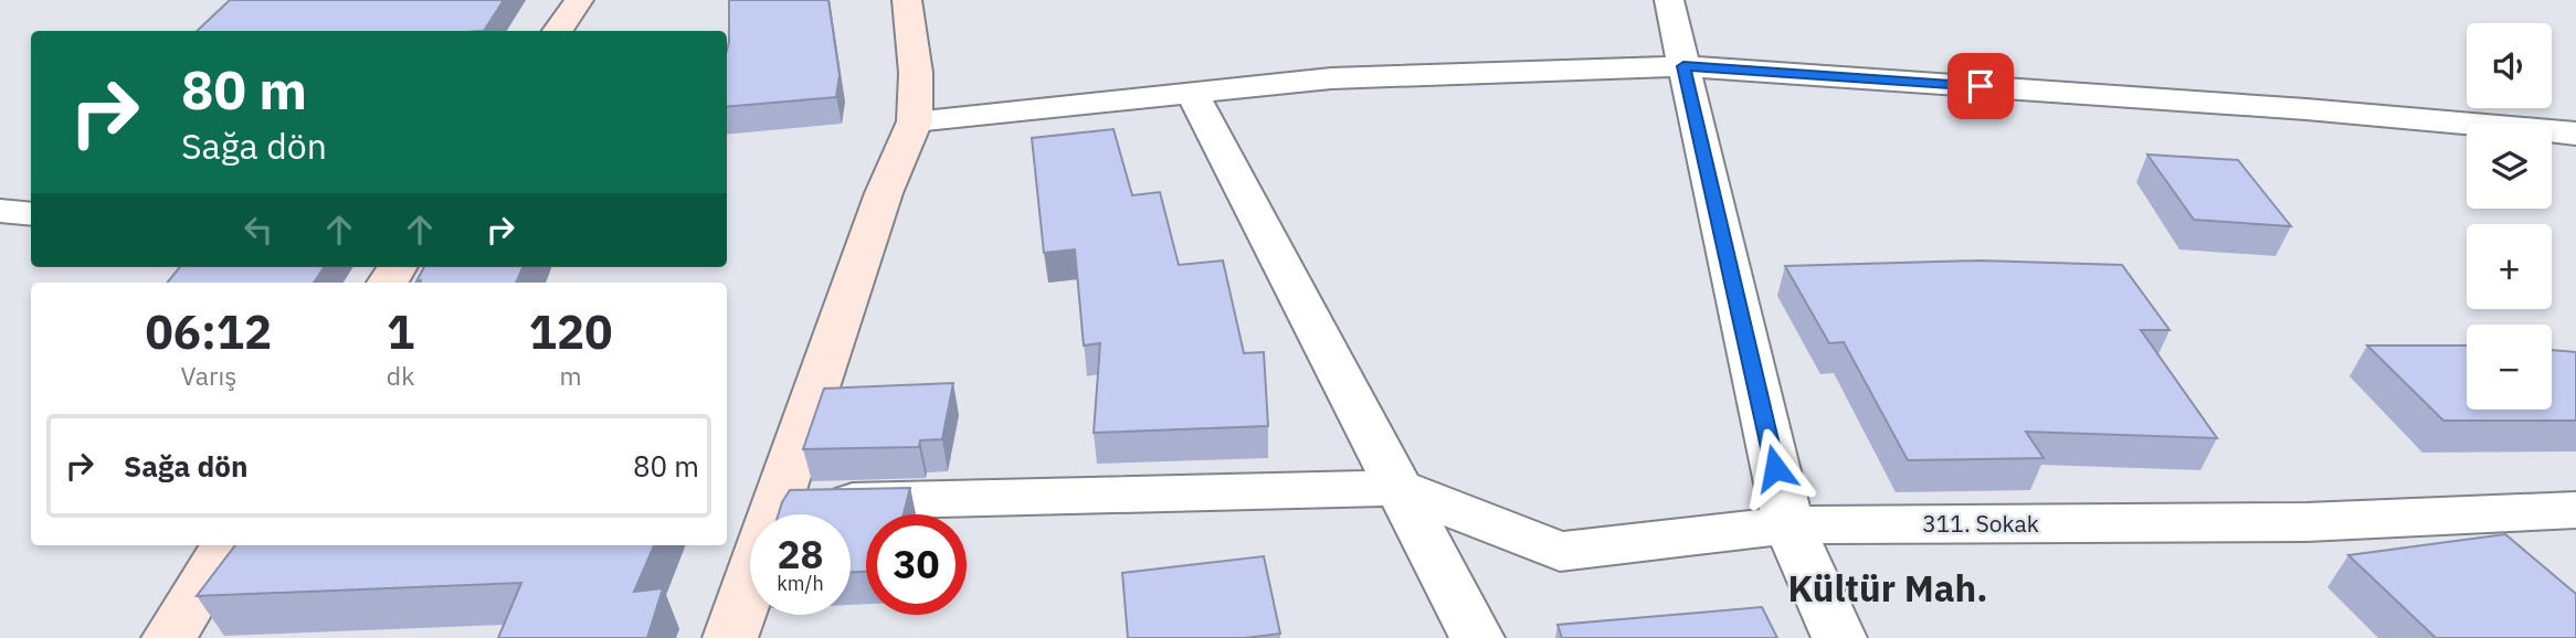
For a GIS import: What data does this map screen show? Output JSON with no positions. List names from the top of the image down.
{
  "streets": {
    "street": ["311. Sokak"]
  },
  "districts": ["Kültür Mah."],
  "page": {
    "map_buttons": ["+", "−"],
    "turn": ["80 m", "Sağa dön"],
    "eta": [
      "06:12",
      "Varış",
      "1",
      "dk",
      "120",
      "m"
    ],
    "list": [
      {
        "name": "Sağa dön",
        "value": "80 m"
      }
    ],
    "speed": "28 km/h",
    "limit": "30"
  }
}
